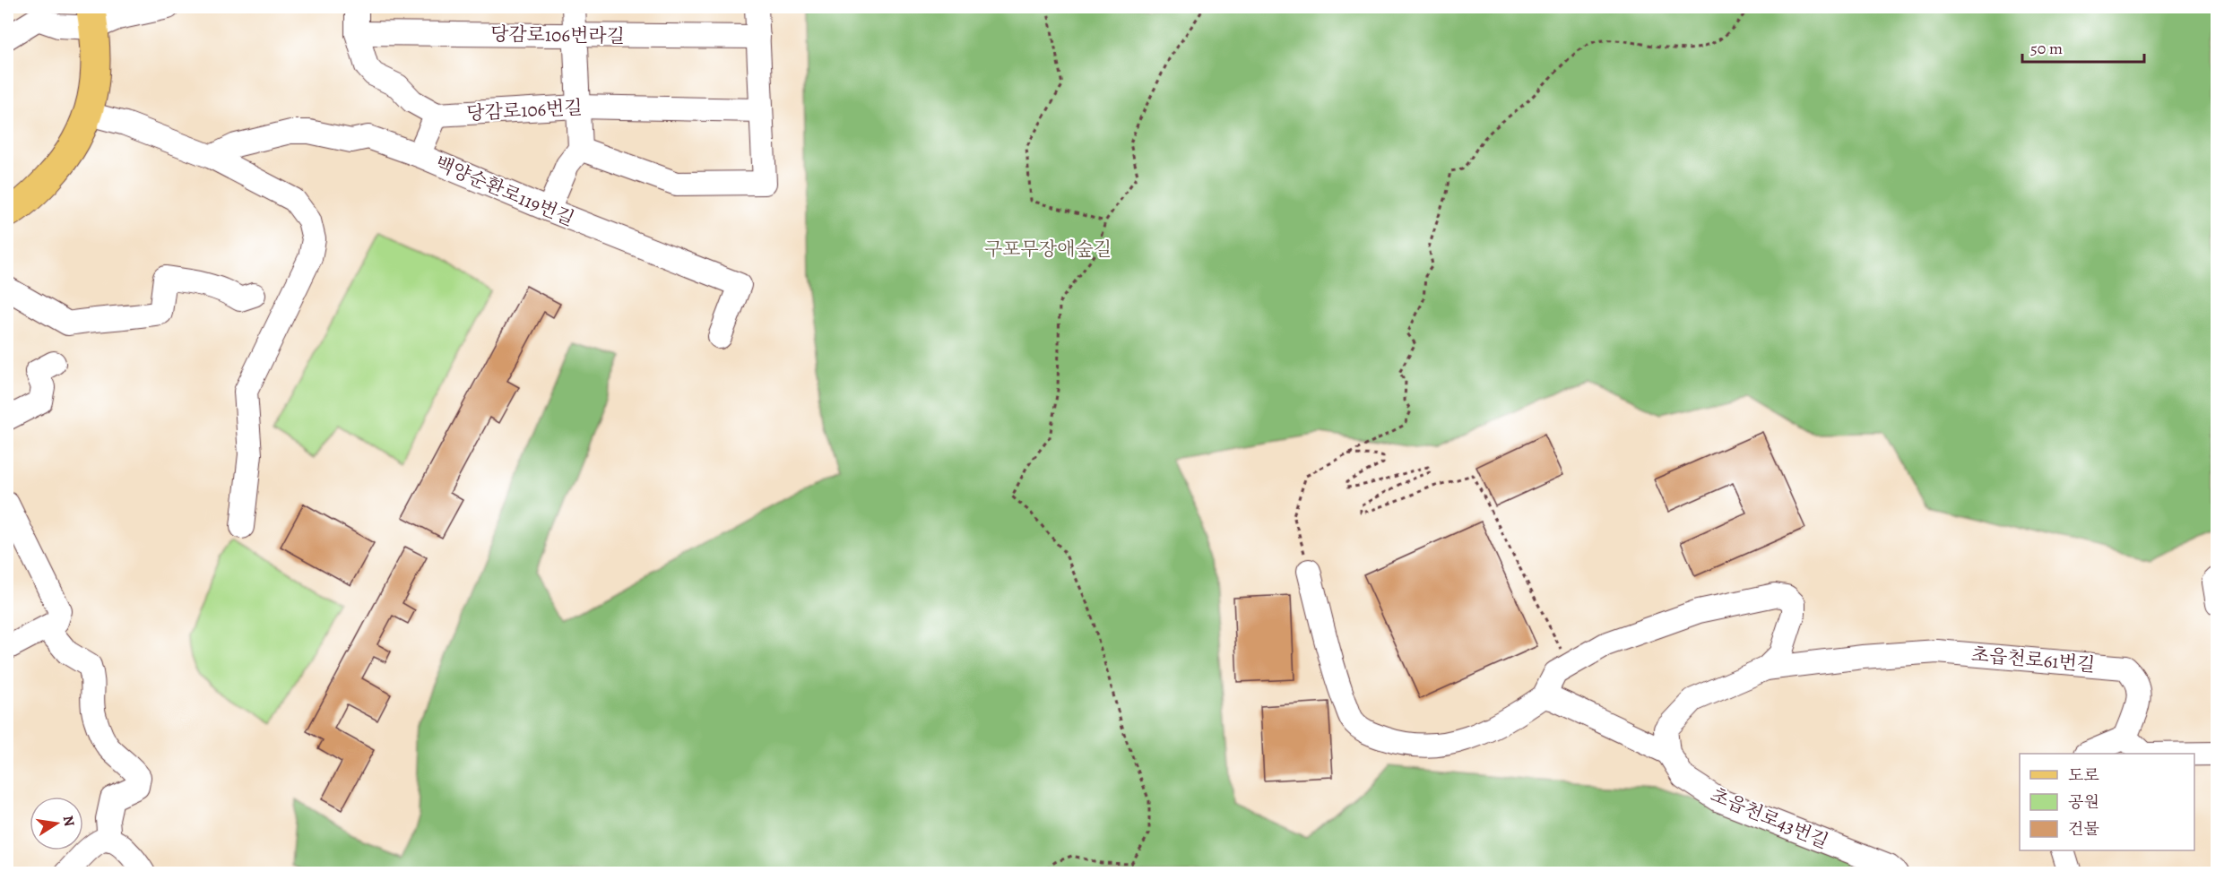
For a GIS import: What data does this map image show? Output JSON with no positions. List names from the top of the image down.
{
  "streets": {
    "street": [
      "당감로106번라길",
      "당감로106번길",
      "백양순환로119번길",
      "초읍천로61번길",
      "초읍천로43번길"
    ]
  },
  "parks": ["구포무장애숲길"],
  "legend": ["도로", "공원", "건물"],
  "scale_bar": "50 m",
  "north": "right"
}
